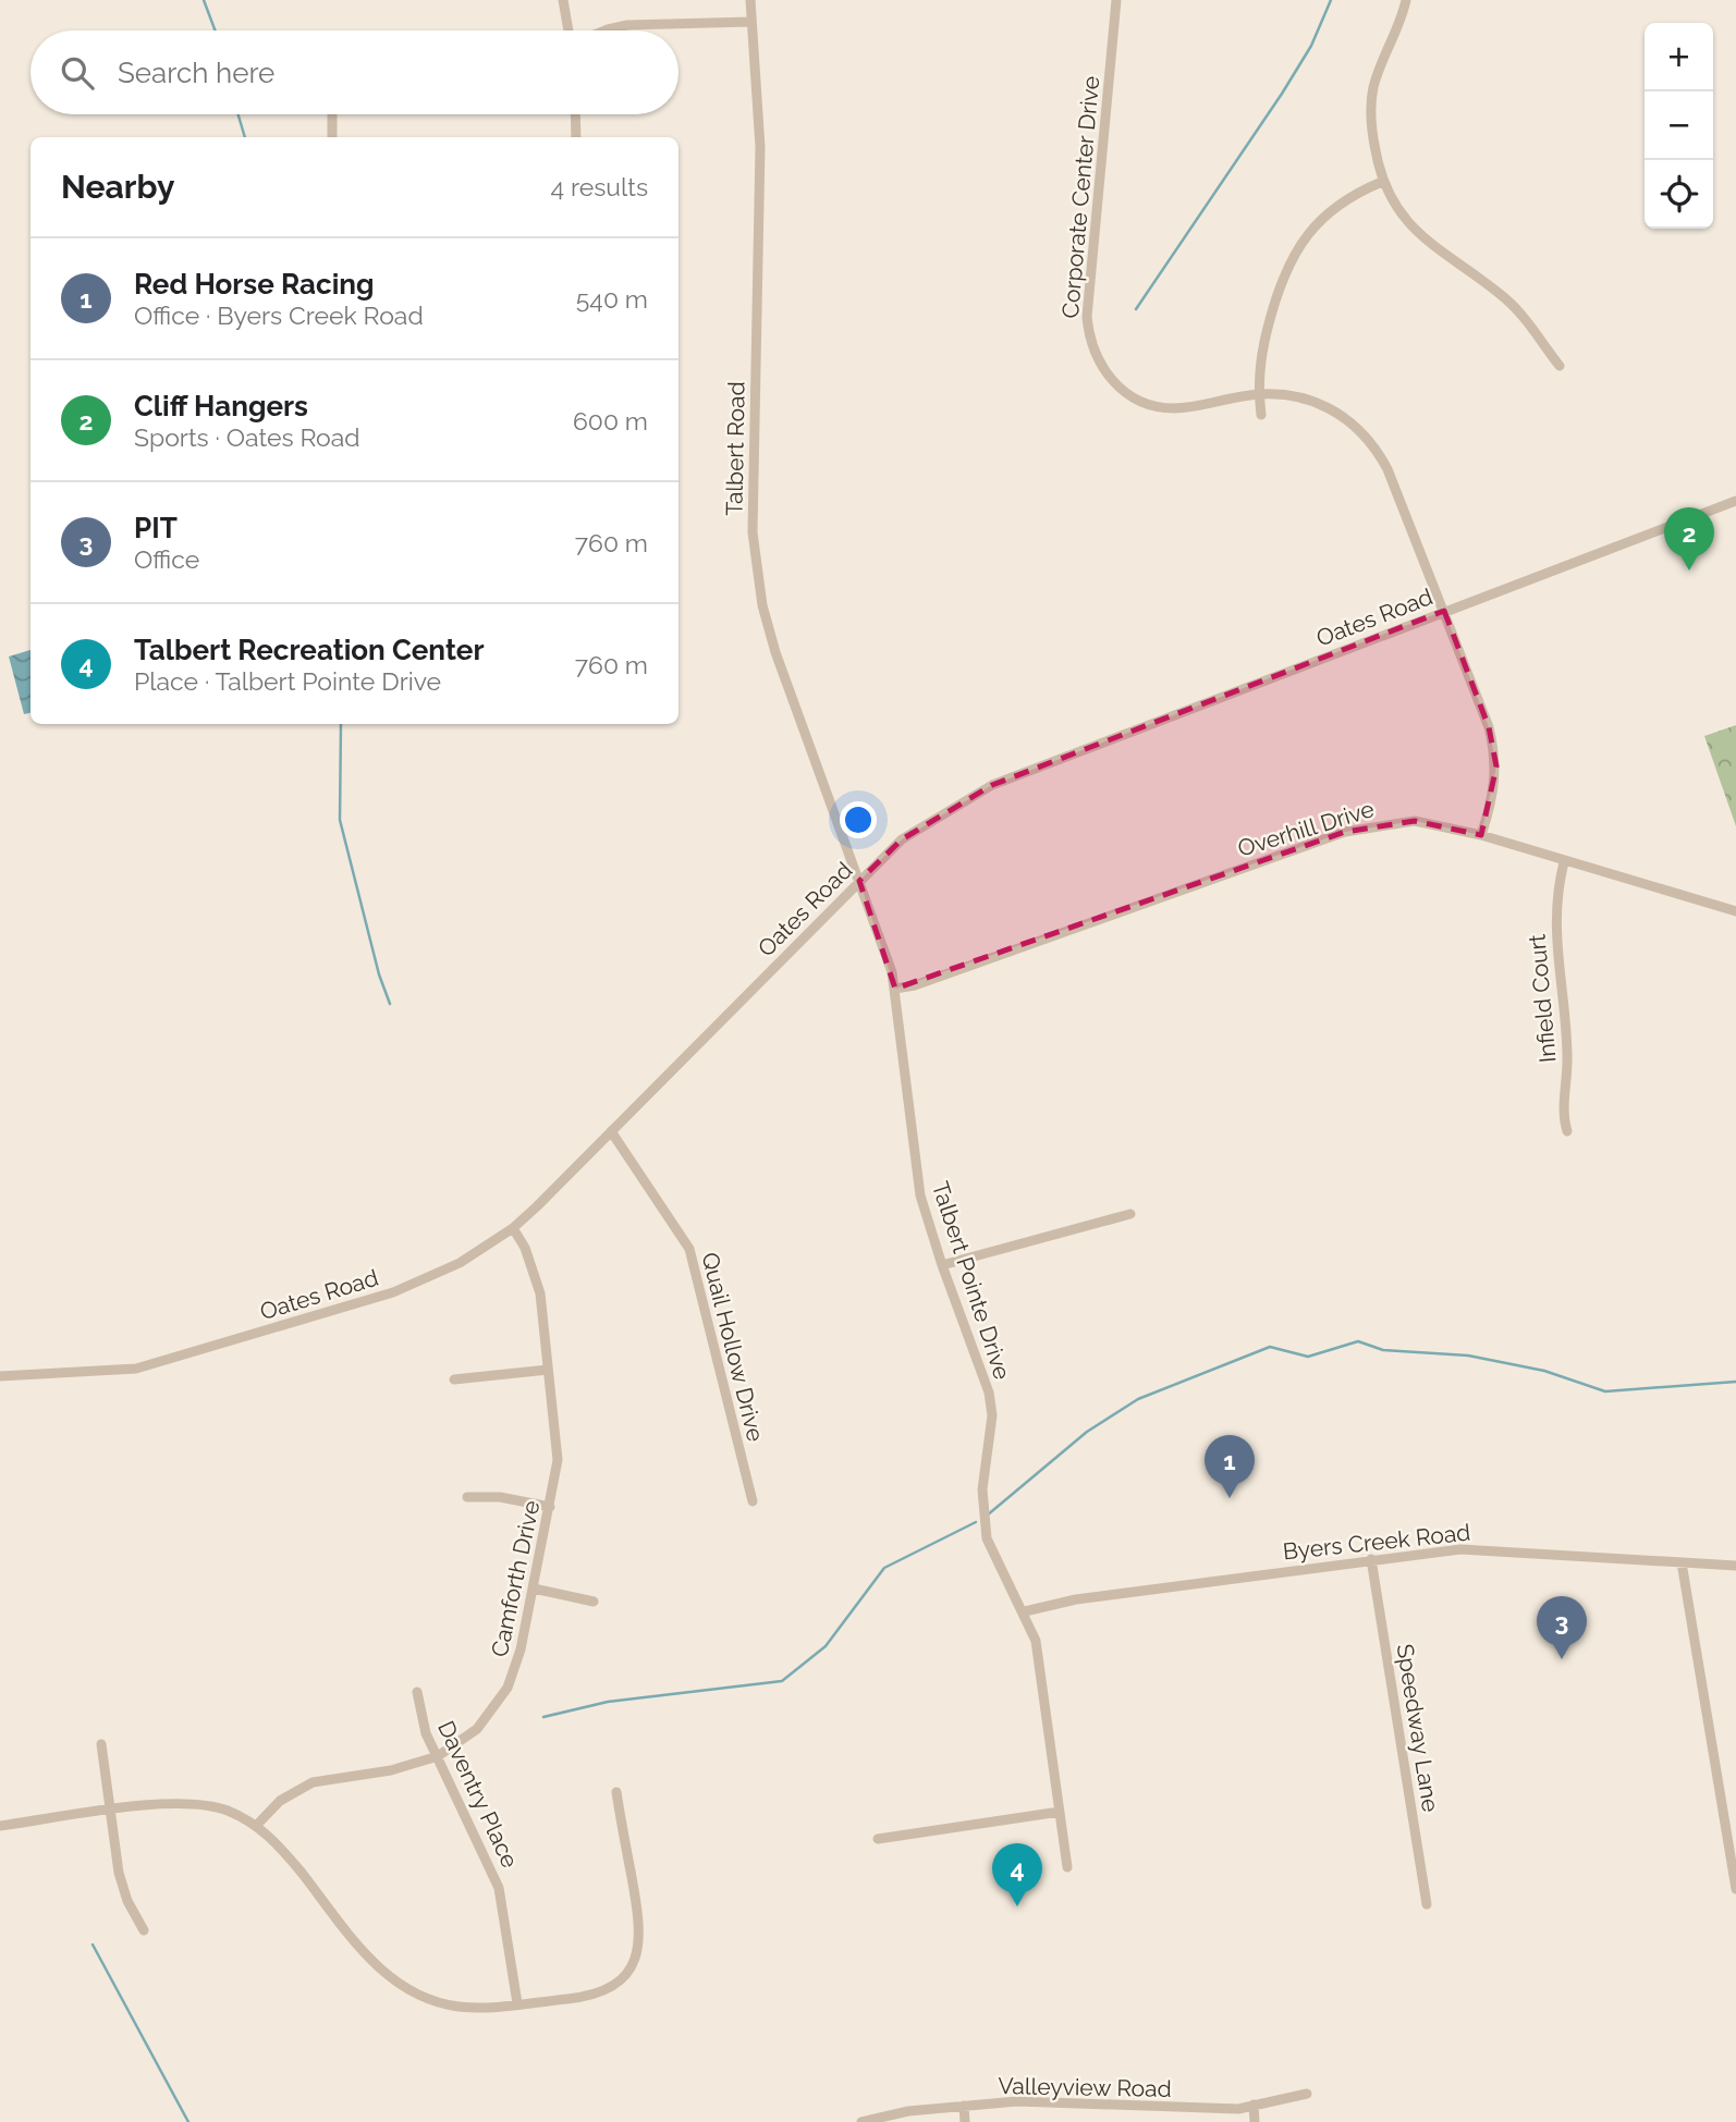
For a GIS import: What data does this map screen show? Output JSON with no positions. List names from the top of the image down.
{
  "streets": {
    "street": [
      "Corporate Center Drive",
      "Talbert Road",
      "Oates Road",
      "Overhill Drive",
      "Infield Court",
      "Talbert Pointe Drive",
      "Quail Hollow Drive",
      "Byers Creek Road",
      "Camforth Drive",
      "Speedway Lane",
      "Daventry Place",
      "Valleyview Road"
    ]
  },
  "crossings": [
    ["Corporate Center Drive", "Oates Road"],
    ["Corporate Center Drive", "Overhill Drive"],
    ["Talbert Road", "Oates Road"],
    ["Talbert Road", "Talbert Pointe Drive"],
    ["Oates Road", "Talbert Pointe Drive"],
    ["Oates Road", "Quail Hollow Drive"],
    ["Oates Road", "Camforth Drive"],
    ["Overhill Drive", "Infield Court"],
    ["Overhill Drive", "Talbert Pointe Drive"],
    ["Talbert Pointe Drive", "Byers Creek Road"],
    ["Byers Creek Road", "Speedway Lane"],
    ["Camforth Drive", "Daventry Place"]
  ],
  "page": {
    "map_buttons": ["+", "−"],
    "search": "Search here",
    "heading": ["Nearby", "4 results"],
    "list": [
      {
        "mark": "1",
        "name": "Red Horse Racing",
        "note": "Office · Byers Creek Road",
        "value": "540 m"
      },
      {
        "mark": "2",
        "name": "Cliff Hangers",
        "note": "Sports · Oates Road",
        "value": "600 m"
      },
      {
        "mark": "3",
        "name": "PIT",
        "note": "Office",
        "value": "760 m"
      },
      {
        "mark": "4",
        "name": "Talbert Recreation Center",
        "note": "Place · Talbert Pointe Drive",
        "value": "760 m"
      }
    ],
    "pins": [
      "2",
      "1",
      "3",
      "4"
    ]
  }
}
